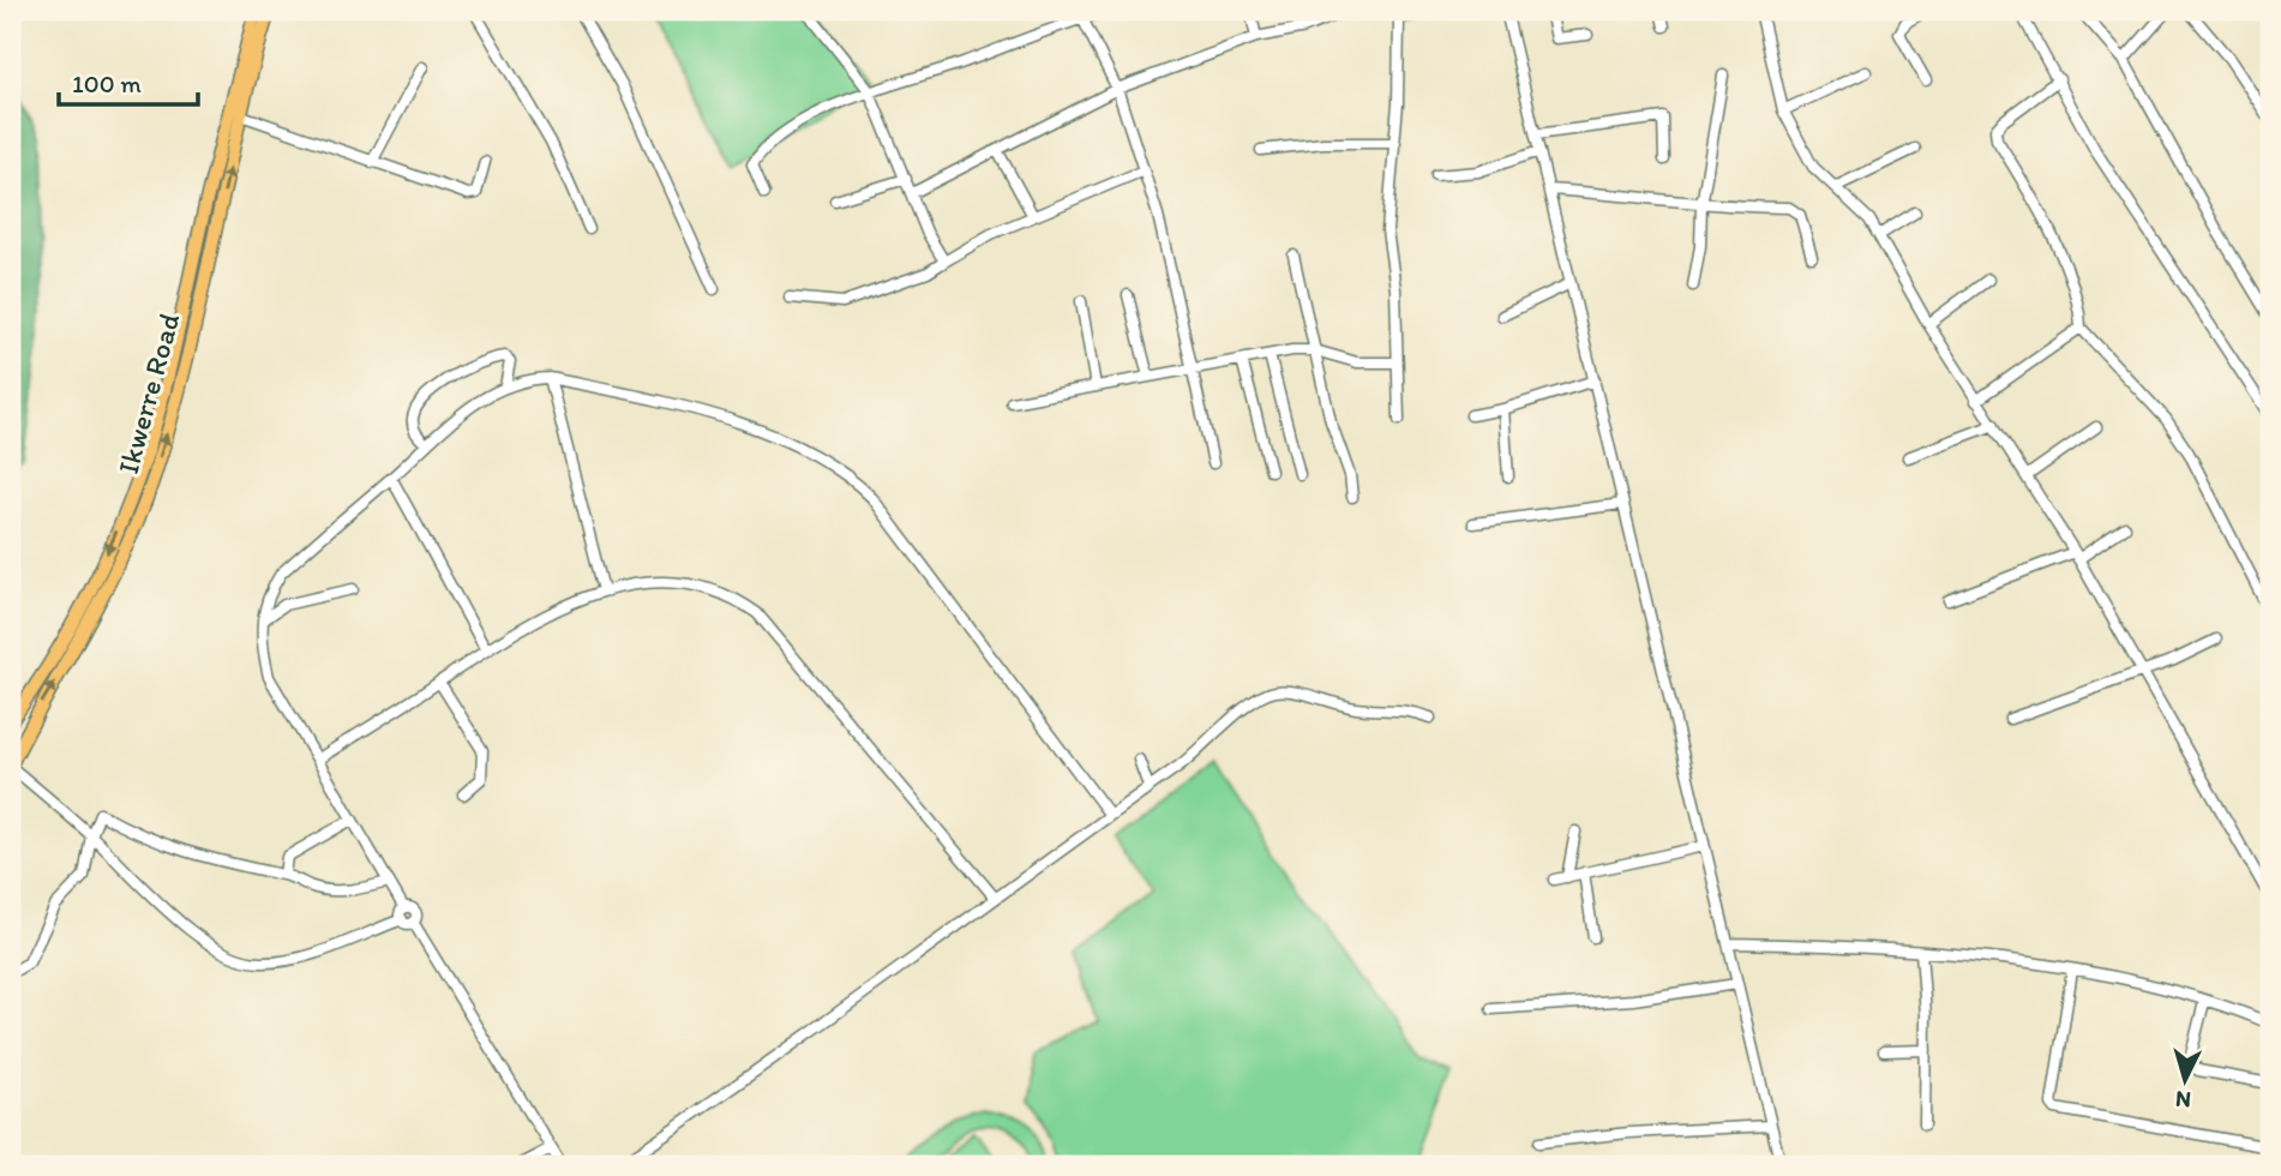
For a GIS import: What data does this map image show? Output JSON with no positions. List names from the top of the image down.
{
  "streets": {
    "main road": ["Ikwerre Road"]
  },
  "scale_bar": "100 m",
  "north": "bottom"
}
